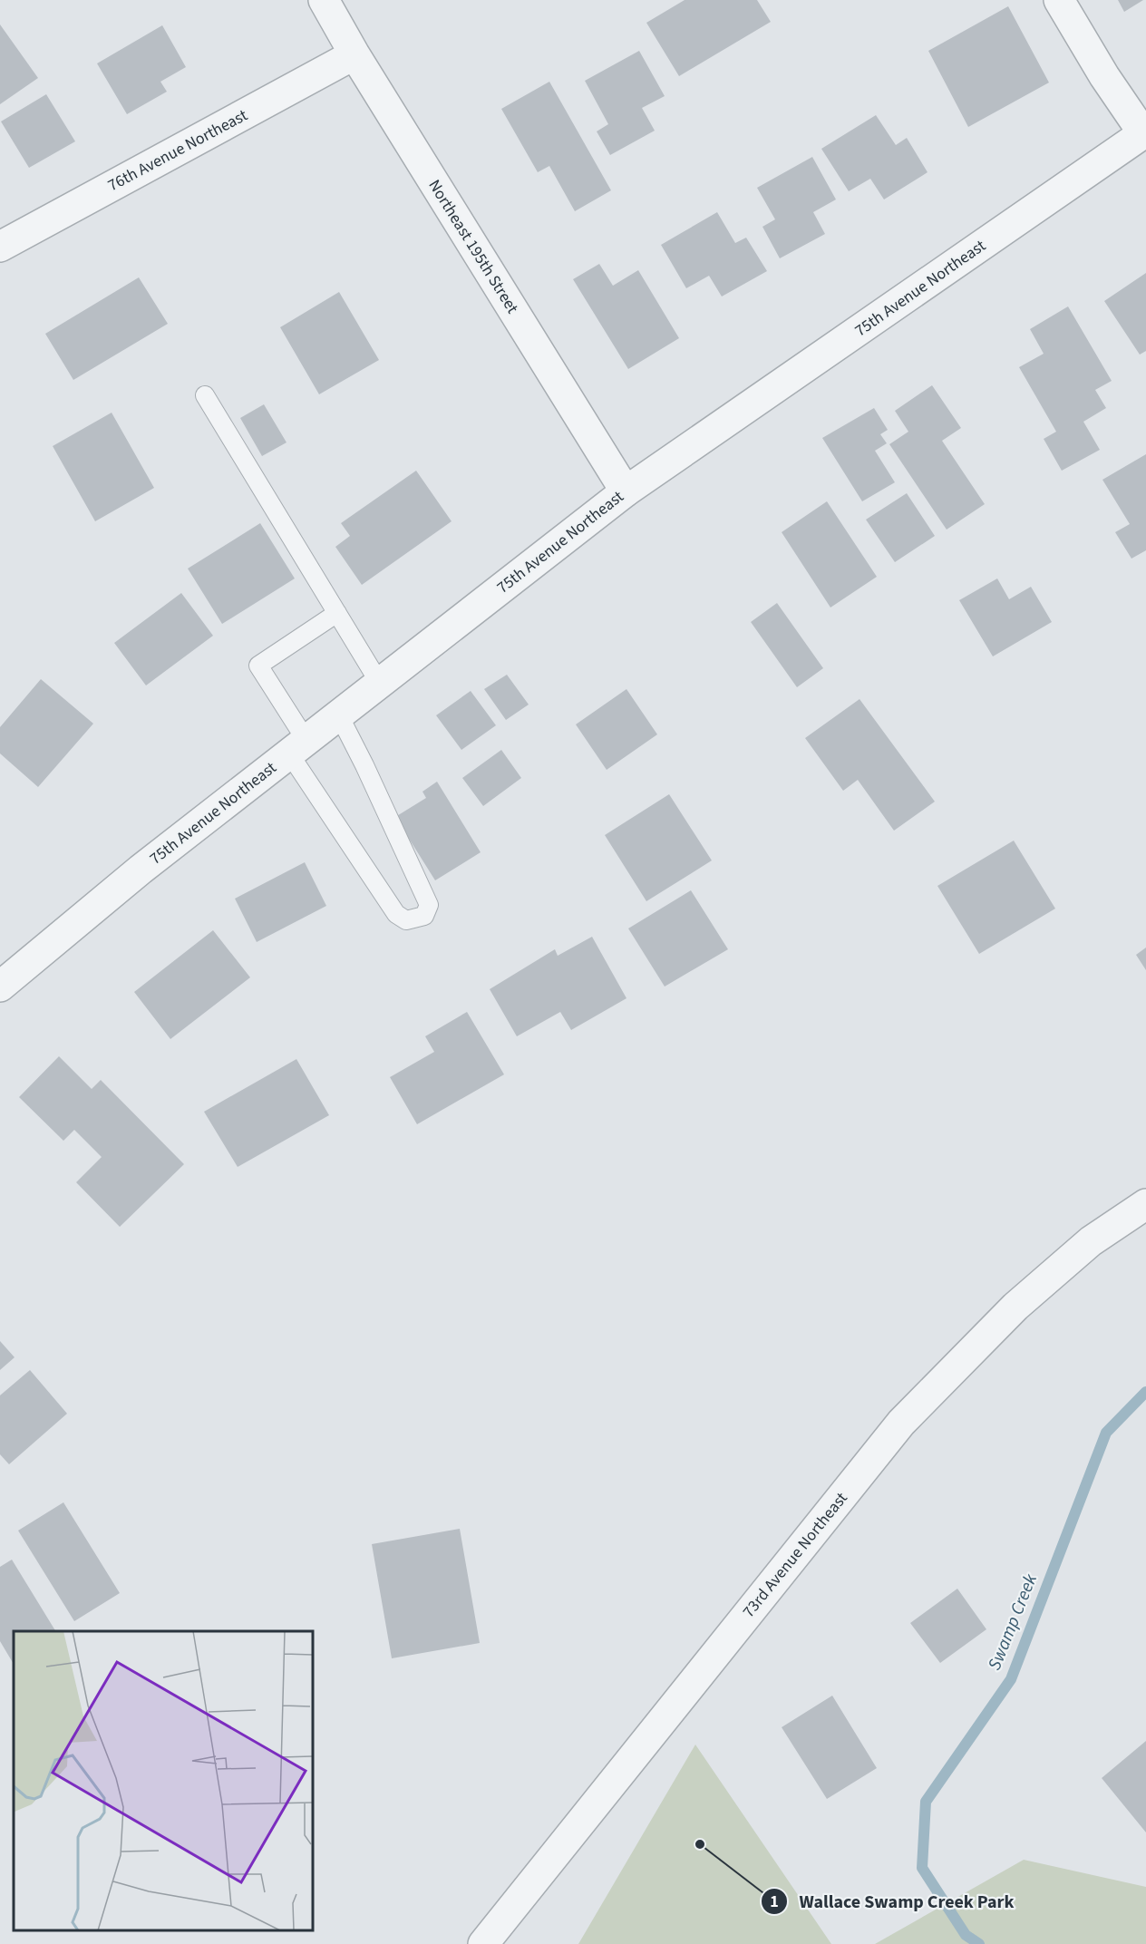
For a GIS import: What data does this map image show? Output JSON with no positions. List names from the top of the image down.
{
  "streets": {
    "street": [
      "76th Avenue Northeast",
      "Northeast 195th Street",
      "75th Avenue Northeast",
      "73rd Avenue Northeast"
    ]
  },
  "crossings": [
    ["76th Avenue Northeast", "Northeast 195th Street"],
    ["Northeast 195th Street", "75th Avenue Northeast"]
  ],
  "water": ["Swamp Creek"],
  "places": ["Wallace Swamp Creek Park"]
}
